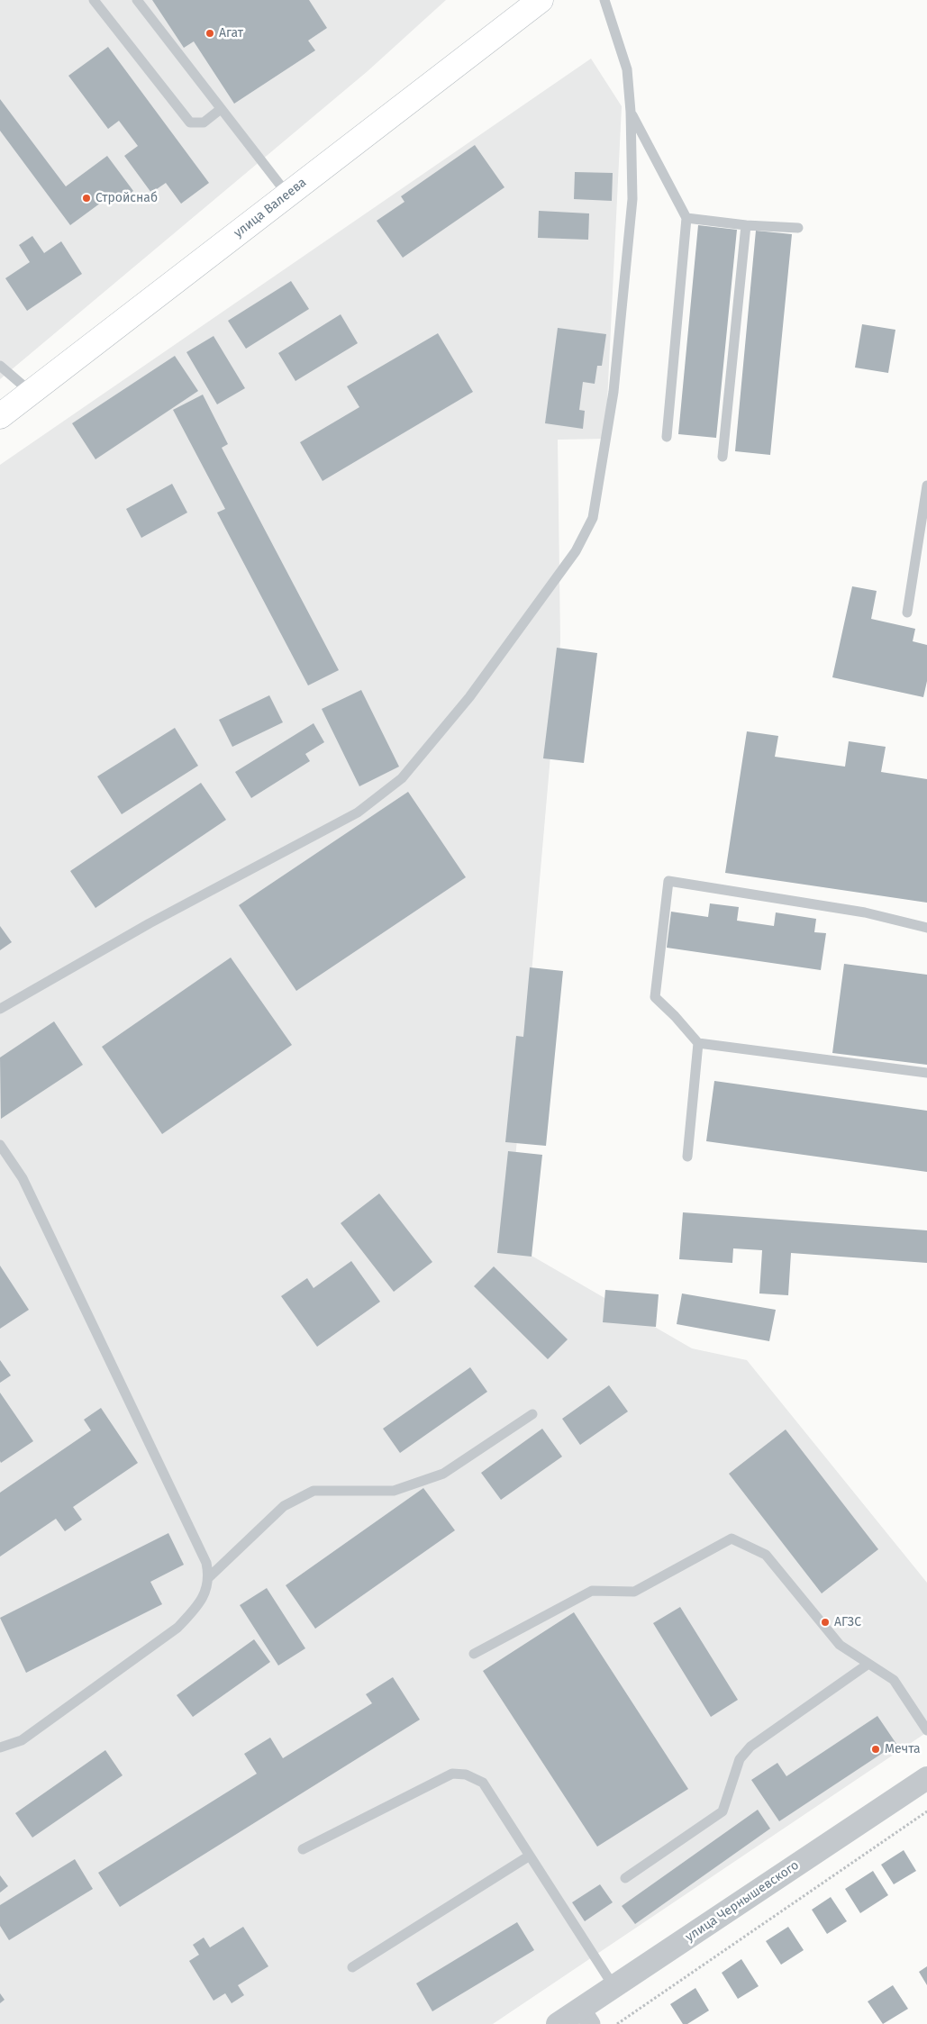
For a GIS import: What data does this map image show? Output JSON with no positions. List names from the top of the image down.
{
  "streets": {
    "main road": ["улица Валеева"],
    "street": ["улица Чернышевского"]
  },
  "places": [
    "Агат",
    "Стройснаб",
    "АГЗС",
    "Мечта"
  ]
}
